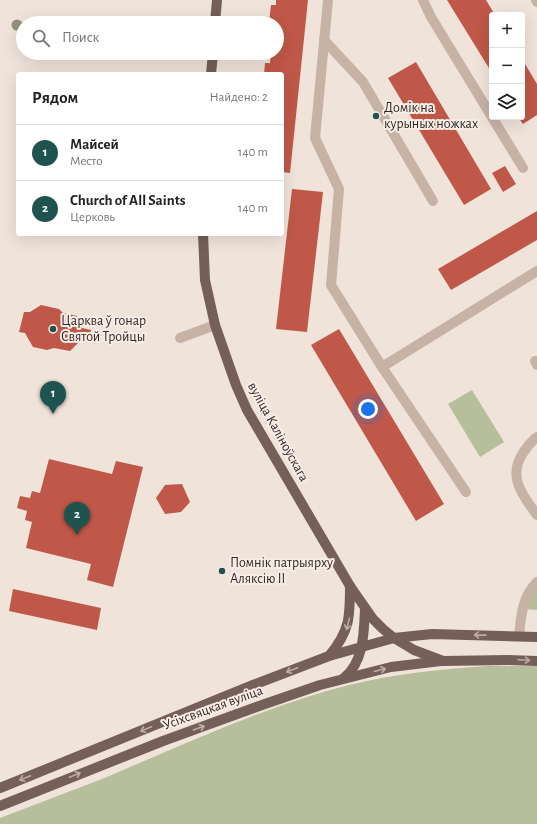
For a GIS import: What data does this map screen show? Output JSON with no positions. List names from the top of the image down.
{
  "streets": {
    "main road": ["вуліца Каліноўскага", "Усіхсвяцкая вуліца"]
  },
  "crossings": [
    ["вуліца Каліноўскага", "Усіхсвяцкая вуліца"]
  ],
  "places": ["Домік на курыных ножках", "Царква ў гонар Святой Тройцы", "Помнік патрыярху Аляксію II"],
  "page": {
    "map_buttons": ["+", "−"],
    "search": "Поиск",
    "heading": ["Рядом", "Найдено: 2"],
    "list": [
      {
        "mark": "1",
        "name": "Майсей",
        "note": "Место",
        "value": "140 m"
      },
      {
        "mark": "2",
        "name": "Church of All Saints",
        "note": "Церковь",
        "value": "140 m"
      }
    ],
    "pins": ["1", "2"]
  }
}
